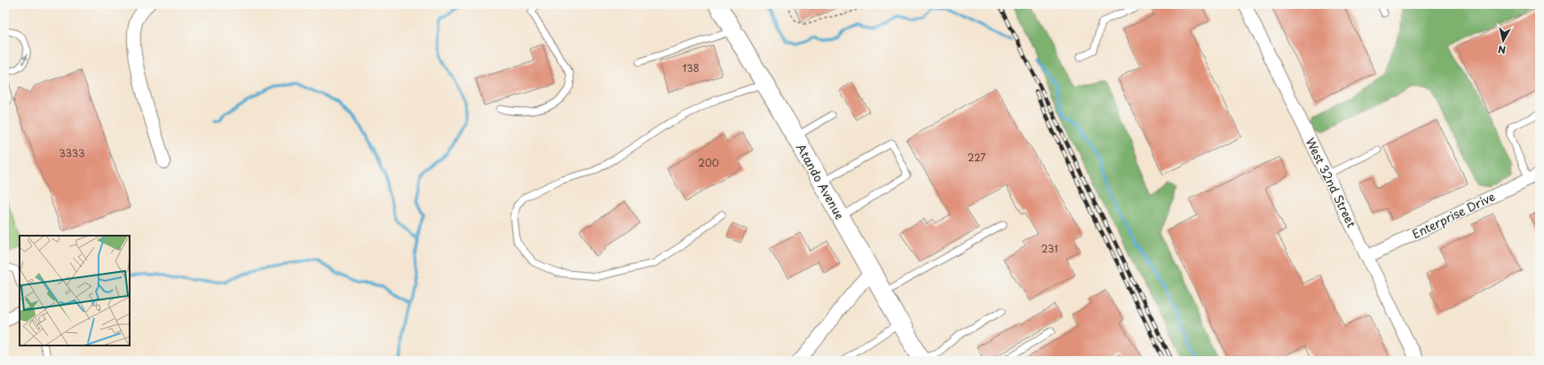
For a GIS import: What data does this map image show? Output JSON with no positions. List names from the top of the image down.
{
  "streets": {
    "main road": ["Atando Avenue"],
    "street": ["West 32nd Street", "Enterprise Drive"]
  },
  "crossings": [
    ["West 32nd Street", "Enterprise Drive"]
  ],
  "house_numbers": [
    "138",
    "3333",
    "227",
    "200",
    "231"
  ],
  "north": "bottom"
}
